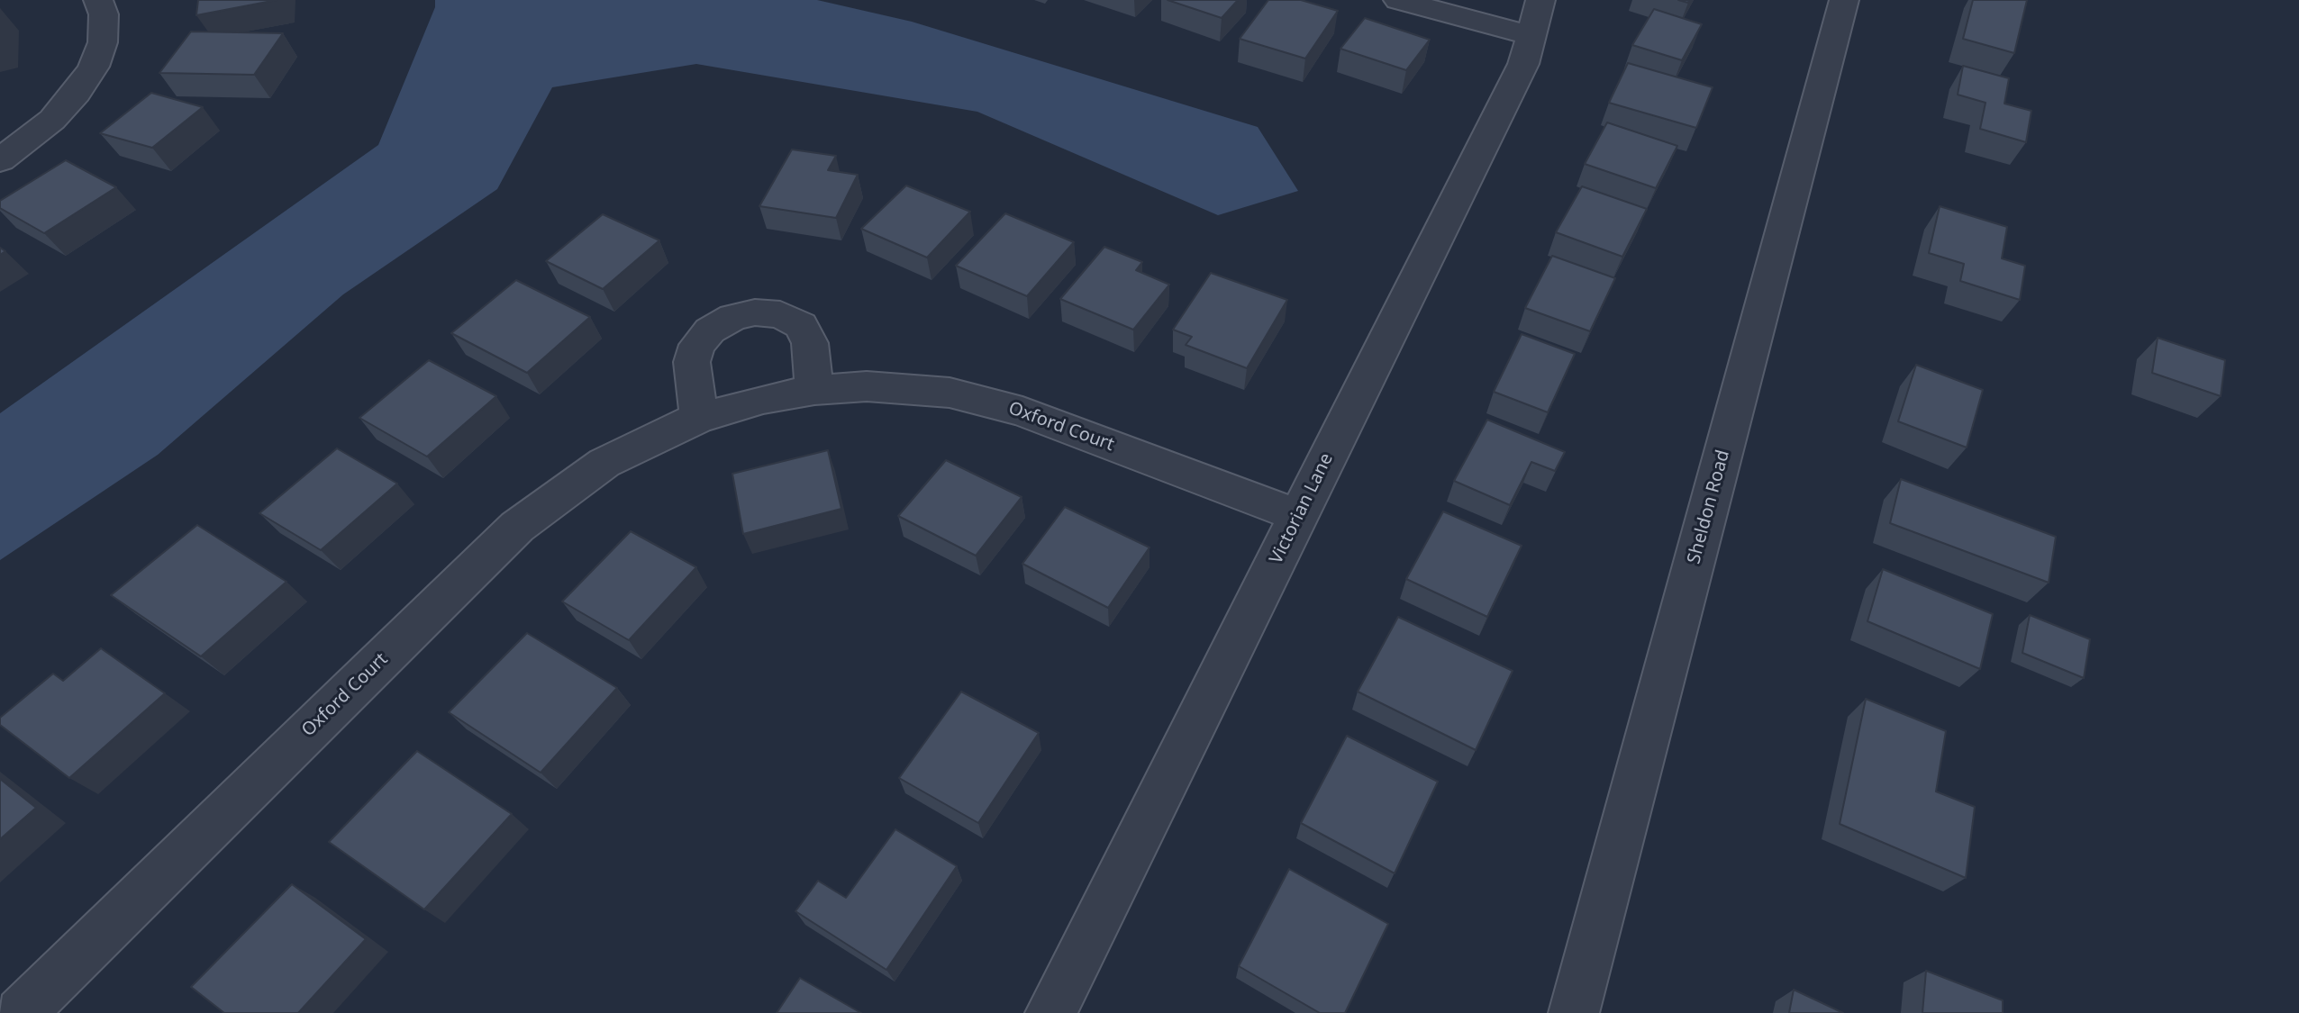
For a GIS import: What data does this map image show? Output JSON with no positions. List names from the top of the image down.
{
  "streets": {
    "street": ["Oxford Court", "Sheldon Road", "Victorian Lane"]
  },
  "crossings": [
    ["Oxford Court", "Victorian Lane"]
  ]
}
